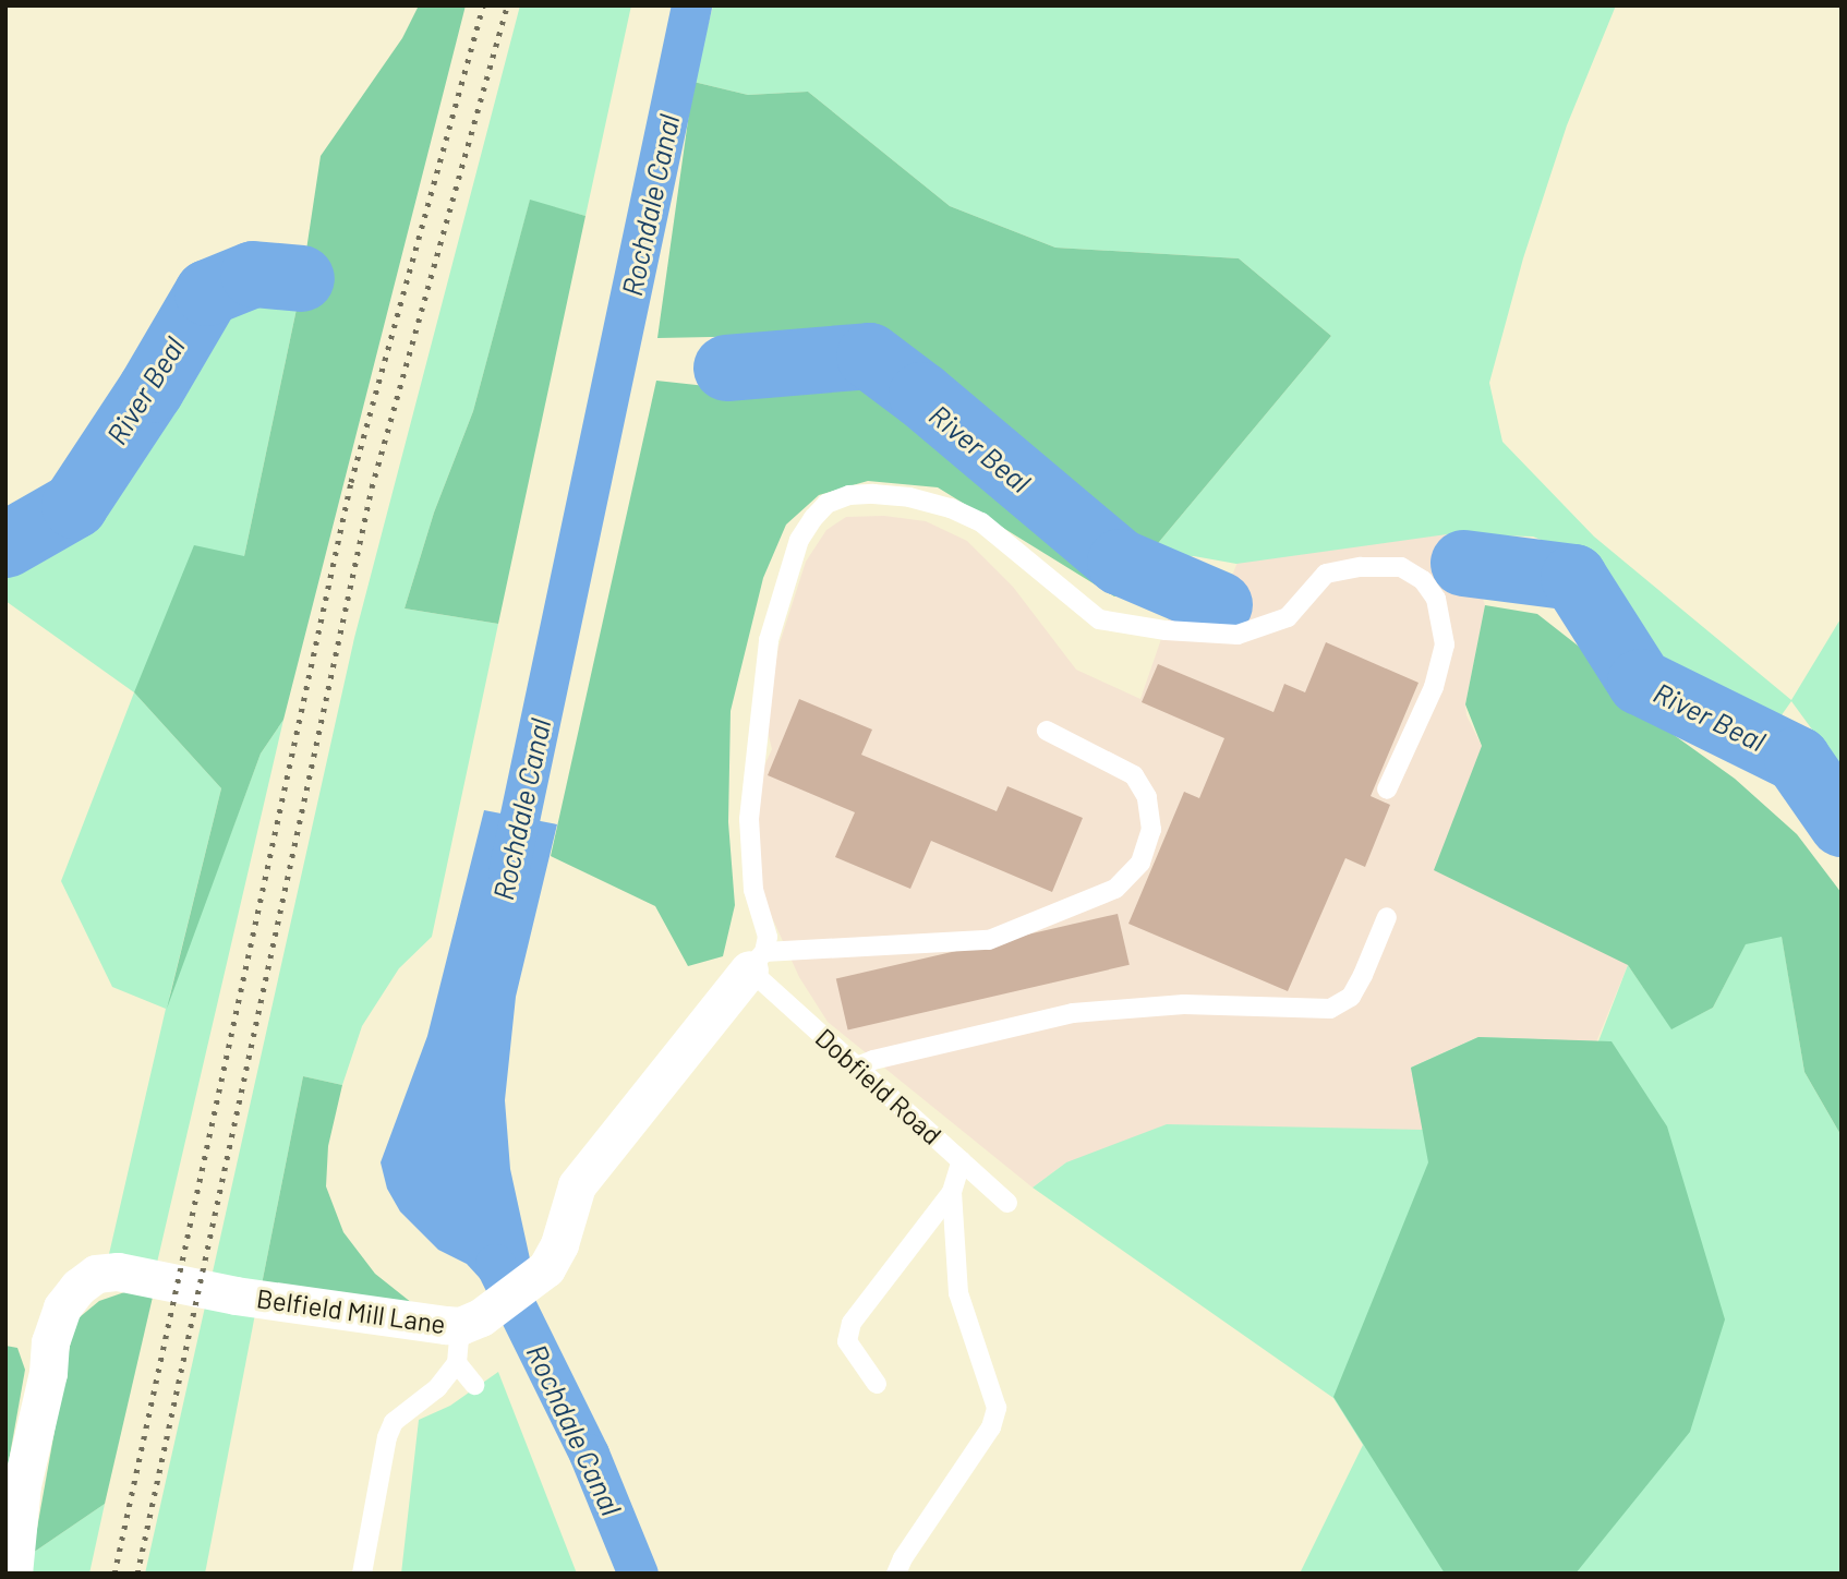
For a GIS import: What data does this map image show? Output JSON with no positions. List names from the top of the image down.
{
  "streets": {
    "street": ["Belfield Mill Lane"],
    "lane": ["Dobfield Road"]
  },
  "crossings": [
    ["Dobfield Road", "Belfield Mill Lane"]
  ],
  "water": ["Rochdale Canal", "River Beal"]
}
